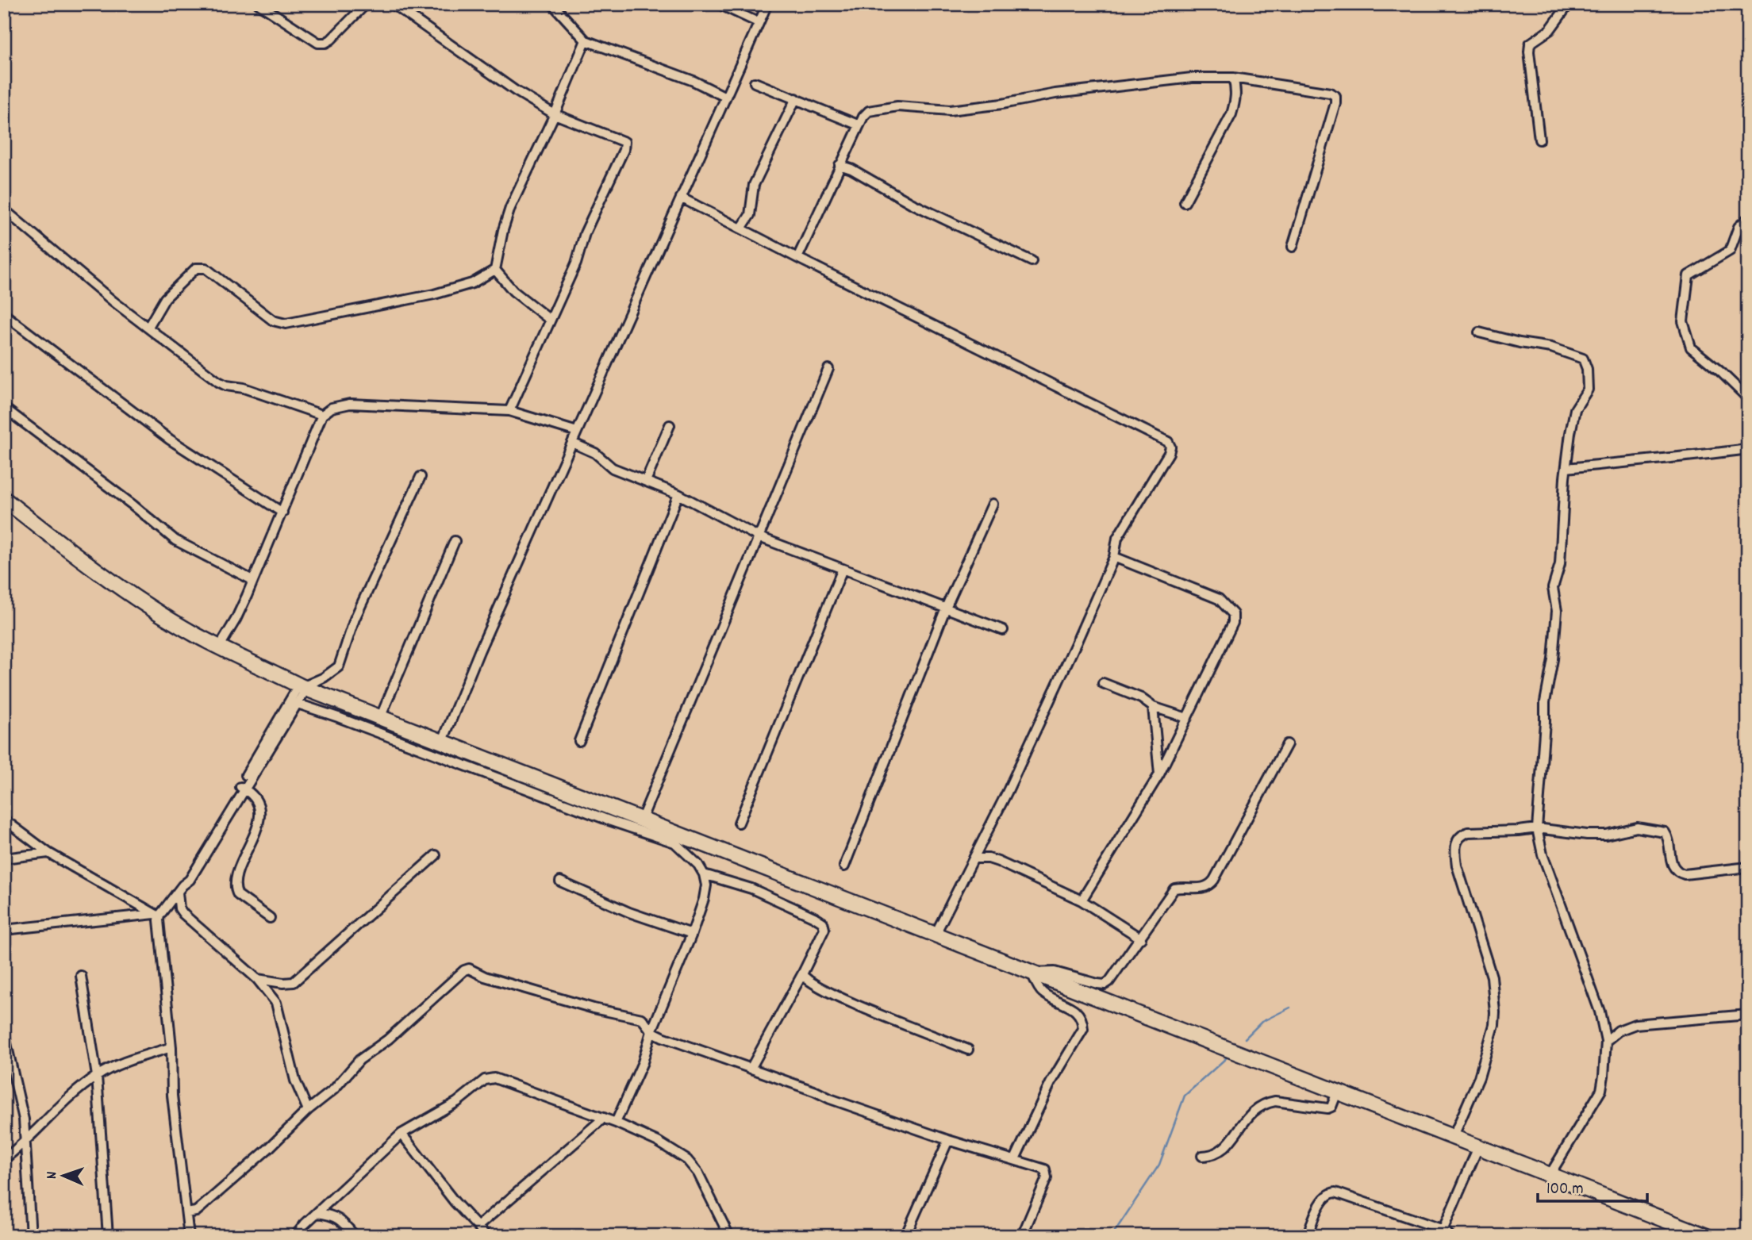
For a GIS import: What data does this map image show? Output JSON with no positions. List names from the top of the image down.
{
  "scale_bar": "100 m",
  "north": "left"
}
